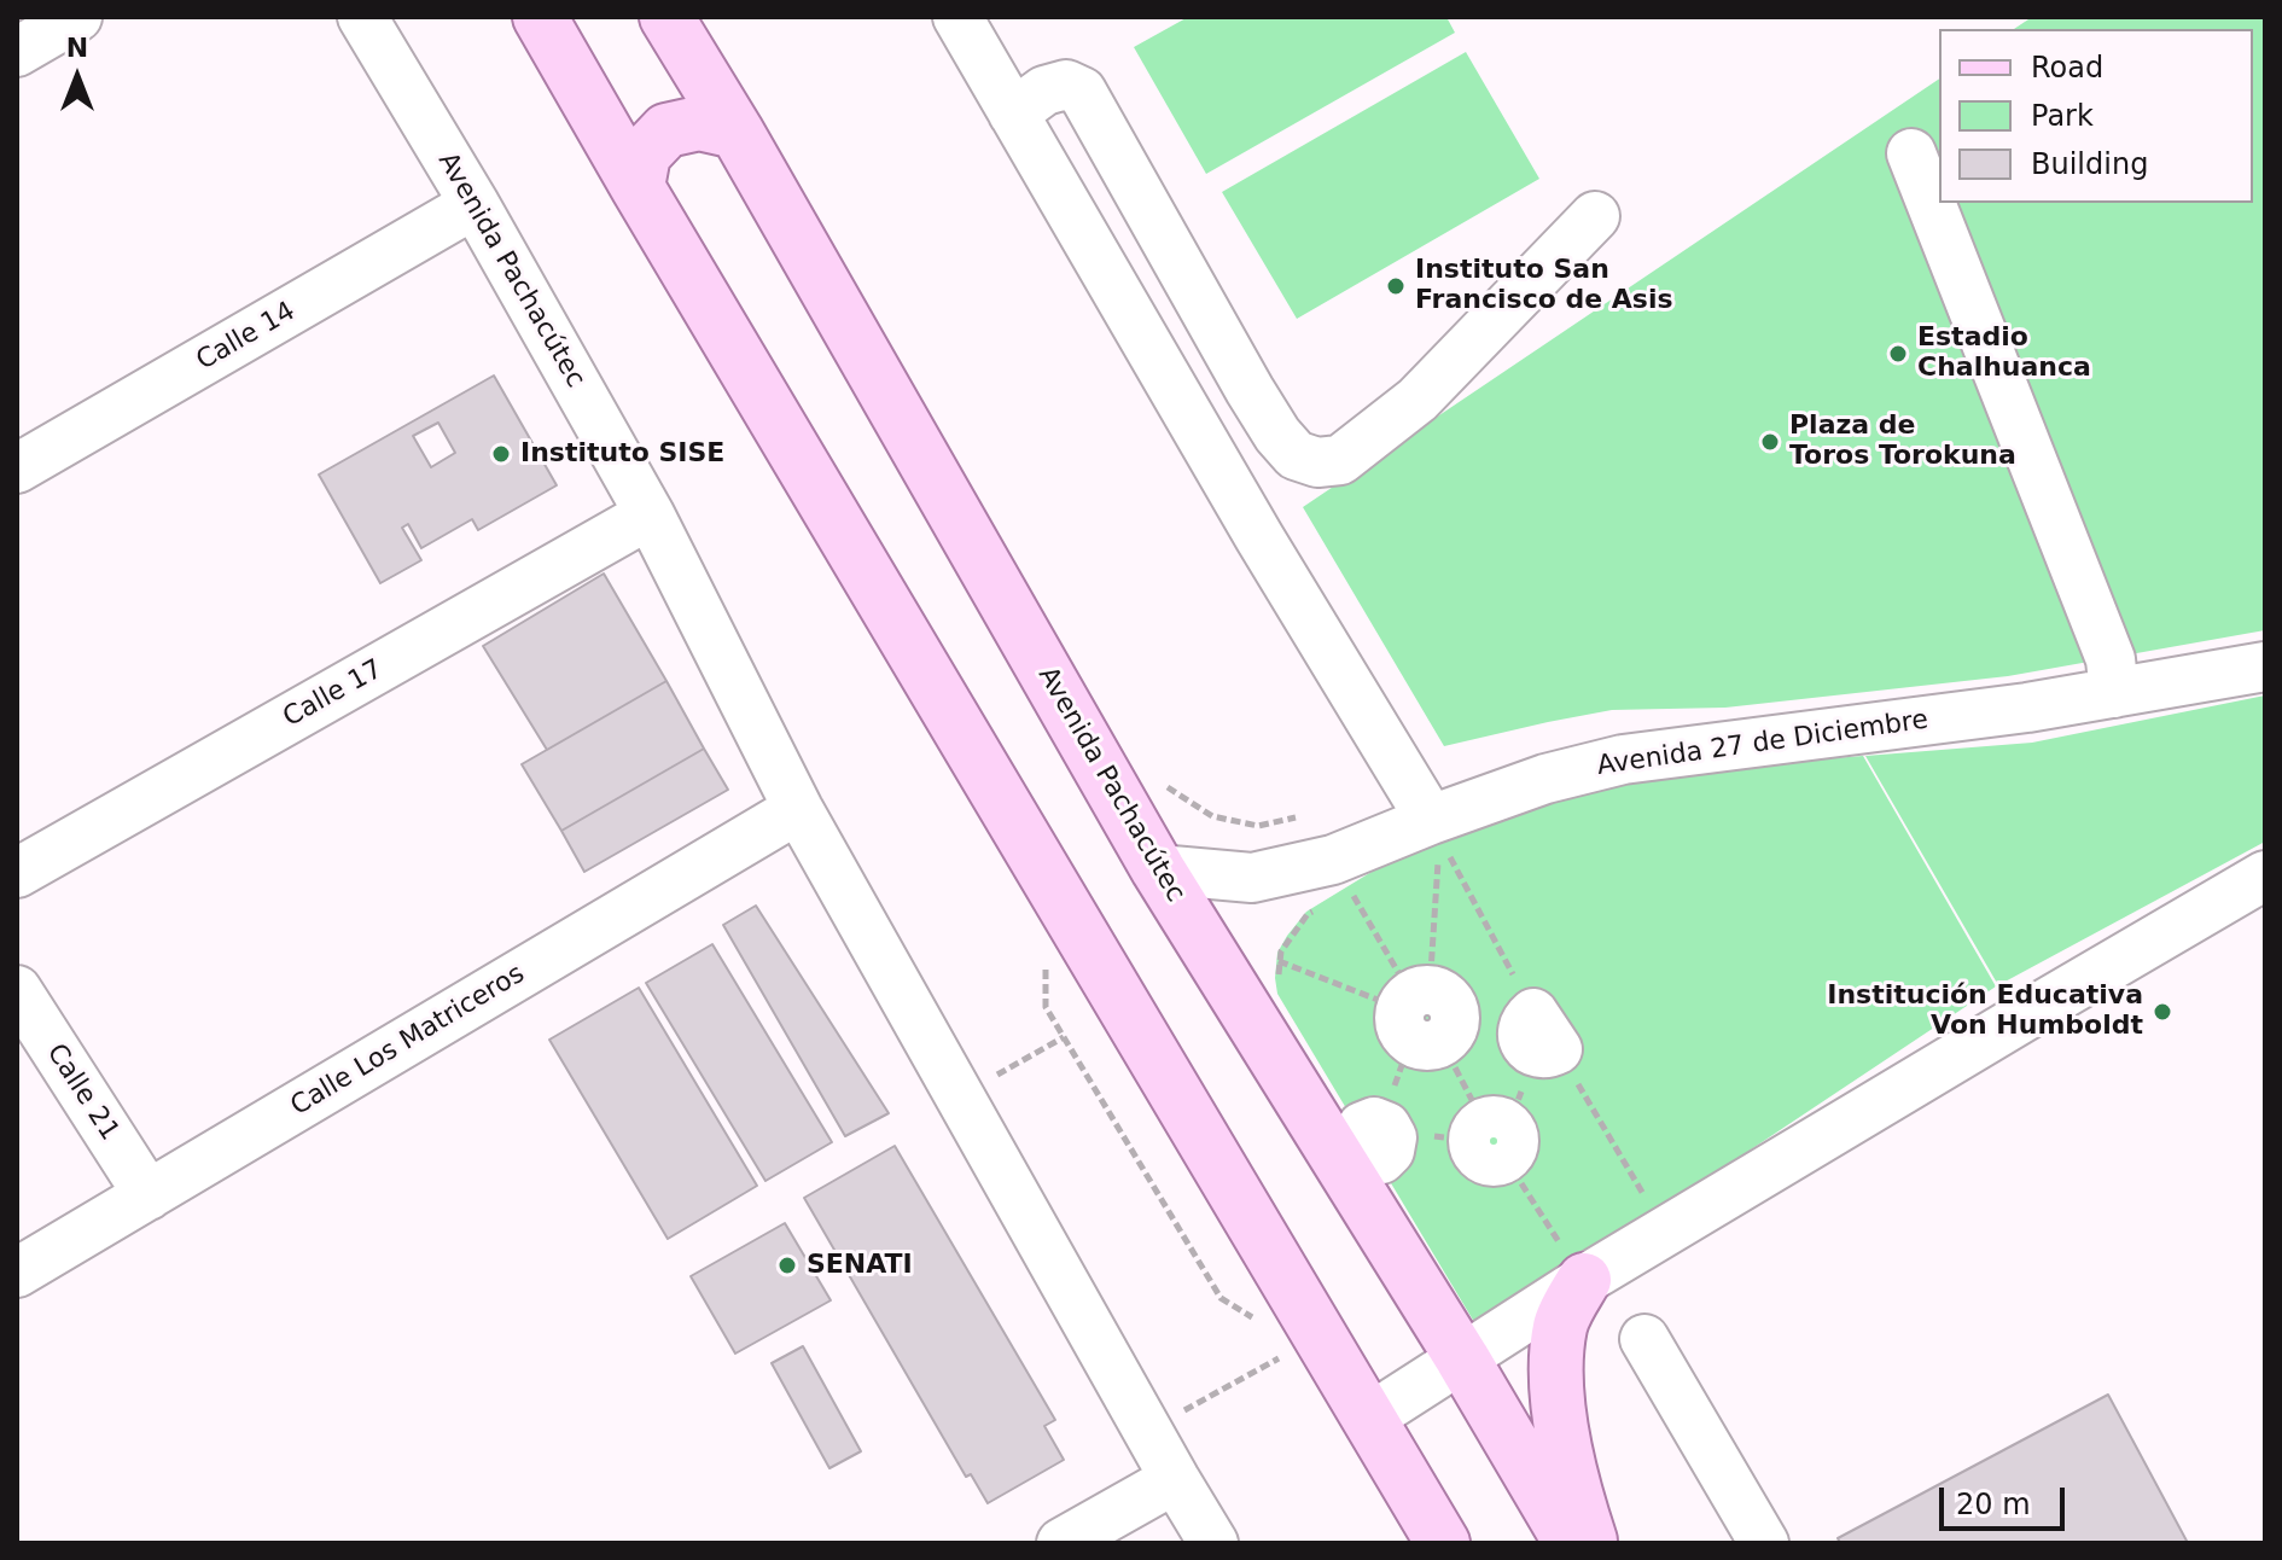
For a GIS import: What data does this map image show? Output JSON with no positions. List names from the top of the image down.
{
  "streets": {
    "main road": ["Avenida Pachacútec"],
    "street": [
      "Calle 14",
      "Calle 17",
      "Avenida 27 de Diciembre",
      "Calle Los Matriceros",
      "Calle 21"
    ]
  },
  "crossings": [
    ["Avenida Pachacútec", "Calle 14"],
    ["Avenida Pachacútec", "Calle 17"],
    ["Avenida Pachacútec", "Avenida 27 de Diciembre"],
    ["Avenida Pachacútec", "Calle Los Matriceros"],
    ["Calle Los Matriceros", "Calle 21"]
  ],
  "places": [
    "Instituto San Francisco de Asis",
    "Estadio Chalhuanca",
    "Plaza de Toros Torokuna",
    "Instituto SISE",
    "Institución Educativa Von Humboldt",
    "SENATI"
  ],
  "legend": ["Road", "Park", "Building"],
  "scale_bar": "20 m",
  "north": "top"
}
